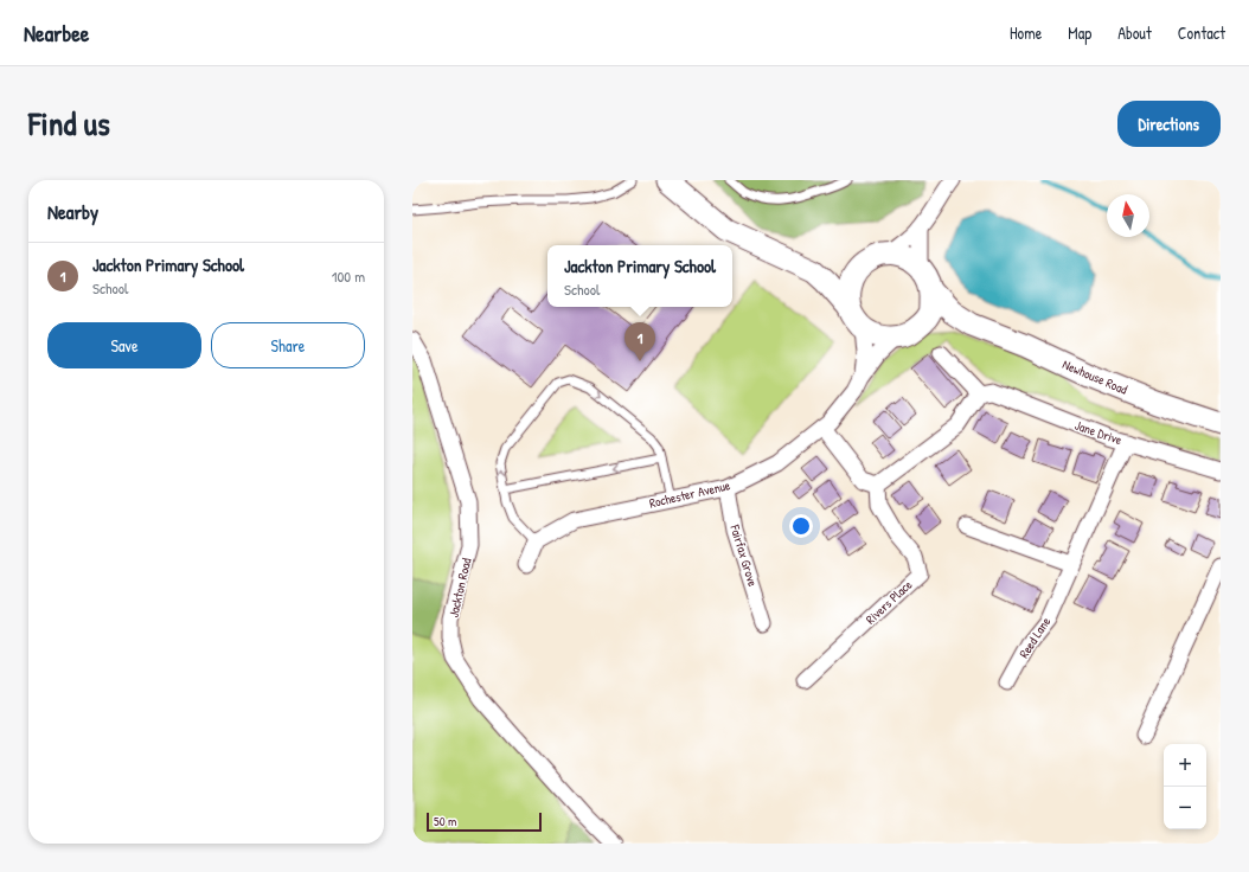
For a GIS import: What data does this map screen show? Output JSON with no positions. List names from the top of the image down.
{
  "streets": {
    "street": [
      "Newhouse Road",
      "Jane Drive",
      "Rochester Avenue",
      "Fairfax Grove",
      "Jackton Road",
      "Rivers Place",
      "Reed Lane"
    ]
  },
  "crossings": [
    ["Newhouse Road", "Rochester Avenue"],
    ["Jane Drive", "Reed Lane"],
    ["Rochester Avenue", "Fairfax Grove"]
  ],
  "scale_bar": "50 m",
  "north": "top",
  "page": {
    "header": "Nearbee",
    "nav": [
      "Home",
      "Map",
      "About",
      "Contact"
    ],
    "title": "Find us",
    "buttons": [
      "Directions",
      ["Save", "Share"]
    ],
    "heading": "Nearby",
    "list": [
      {
        "mark": "1",
        "name": "Jackton Primary School",
        "note": "School",
        "value": "100 m"
      }
    ],
    "popup": ["Jackton Primary School", "School"],
    "pins": "1",
    "map_buttons": ["+", "−"],
    "scale": "50 m"
  }
}
